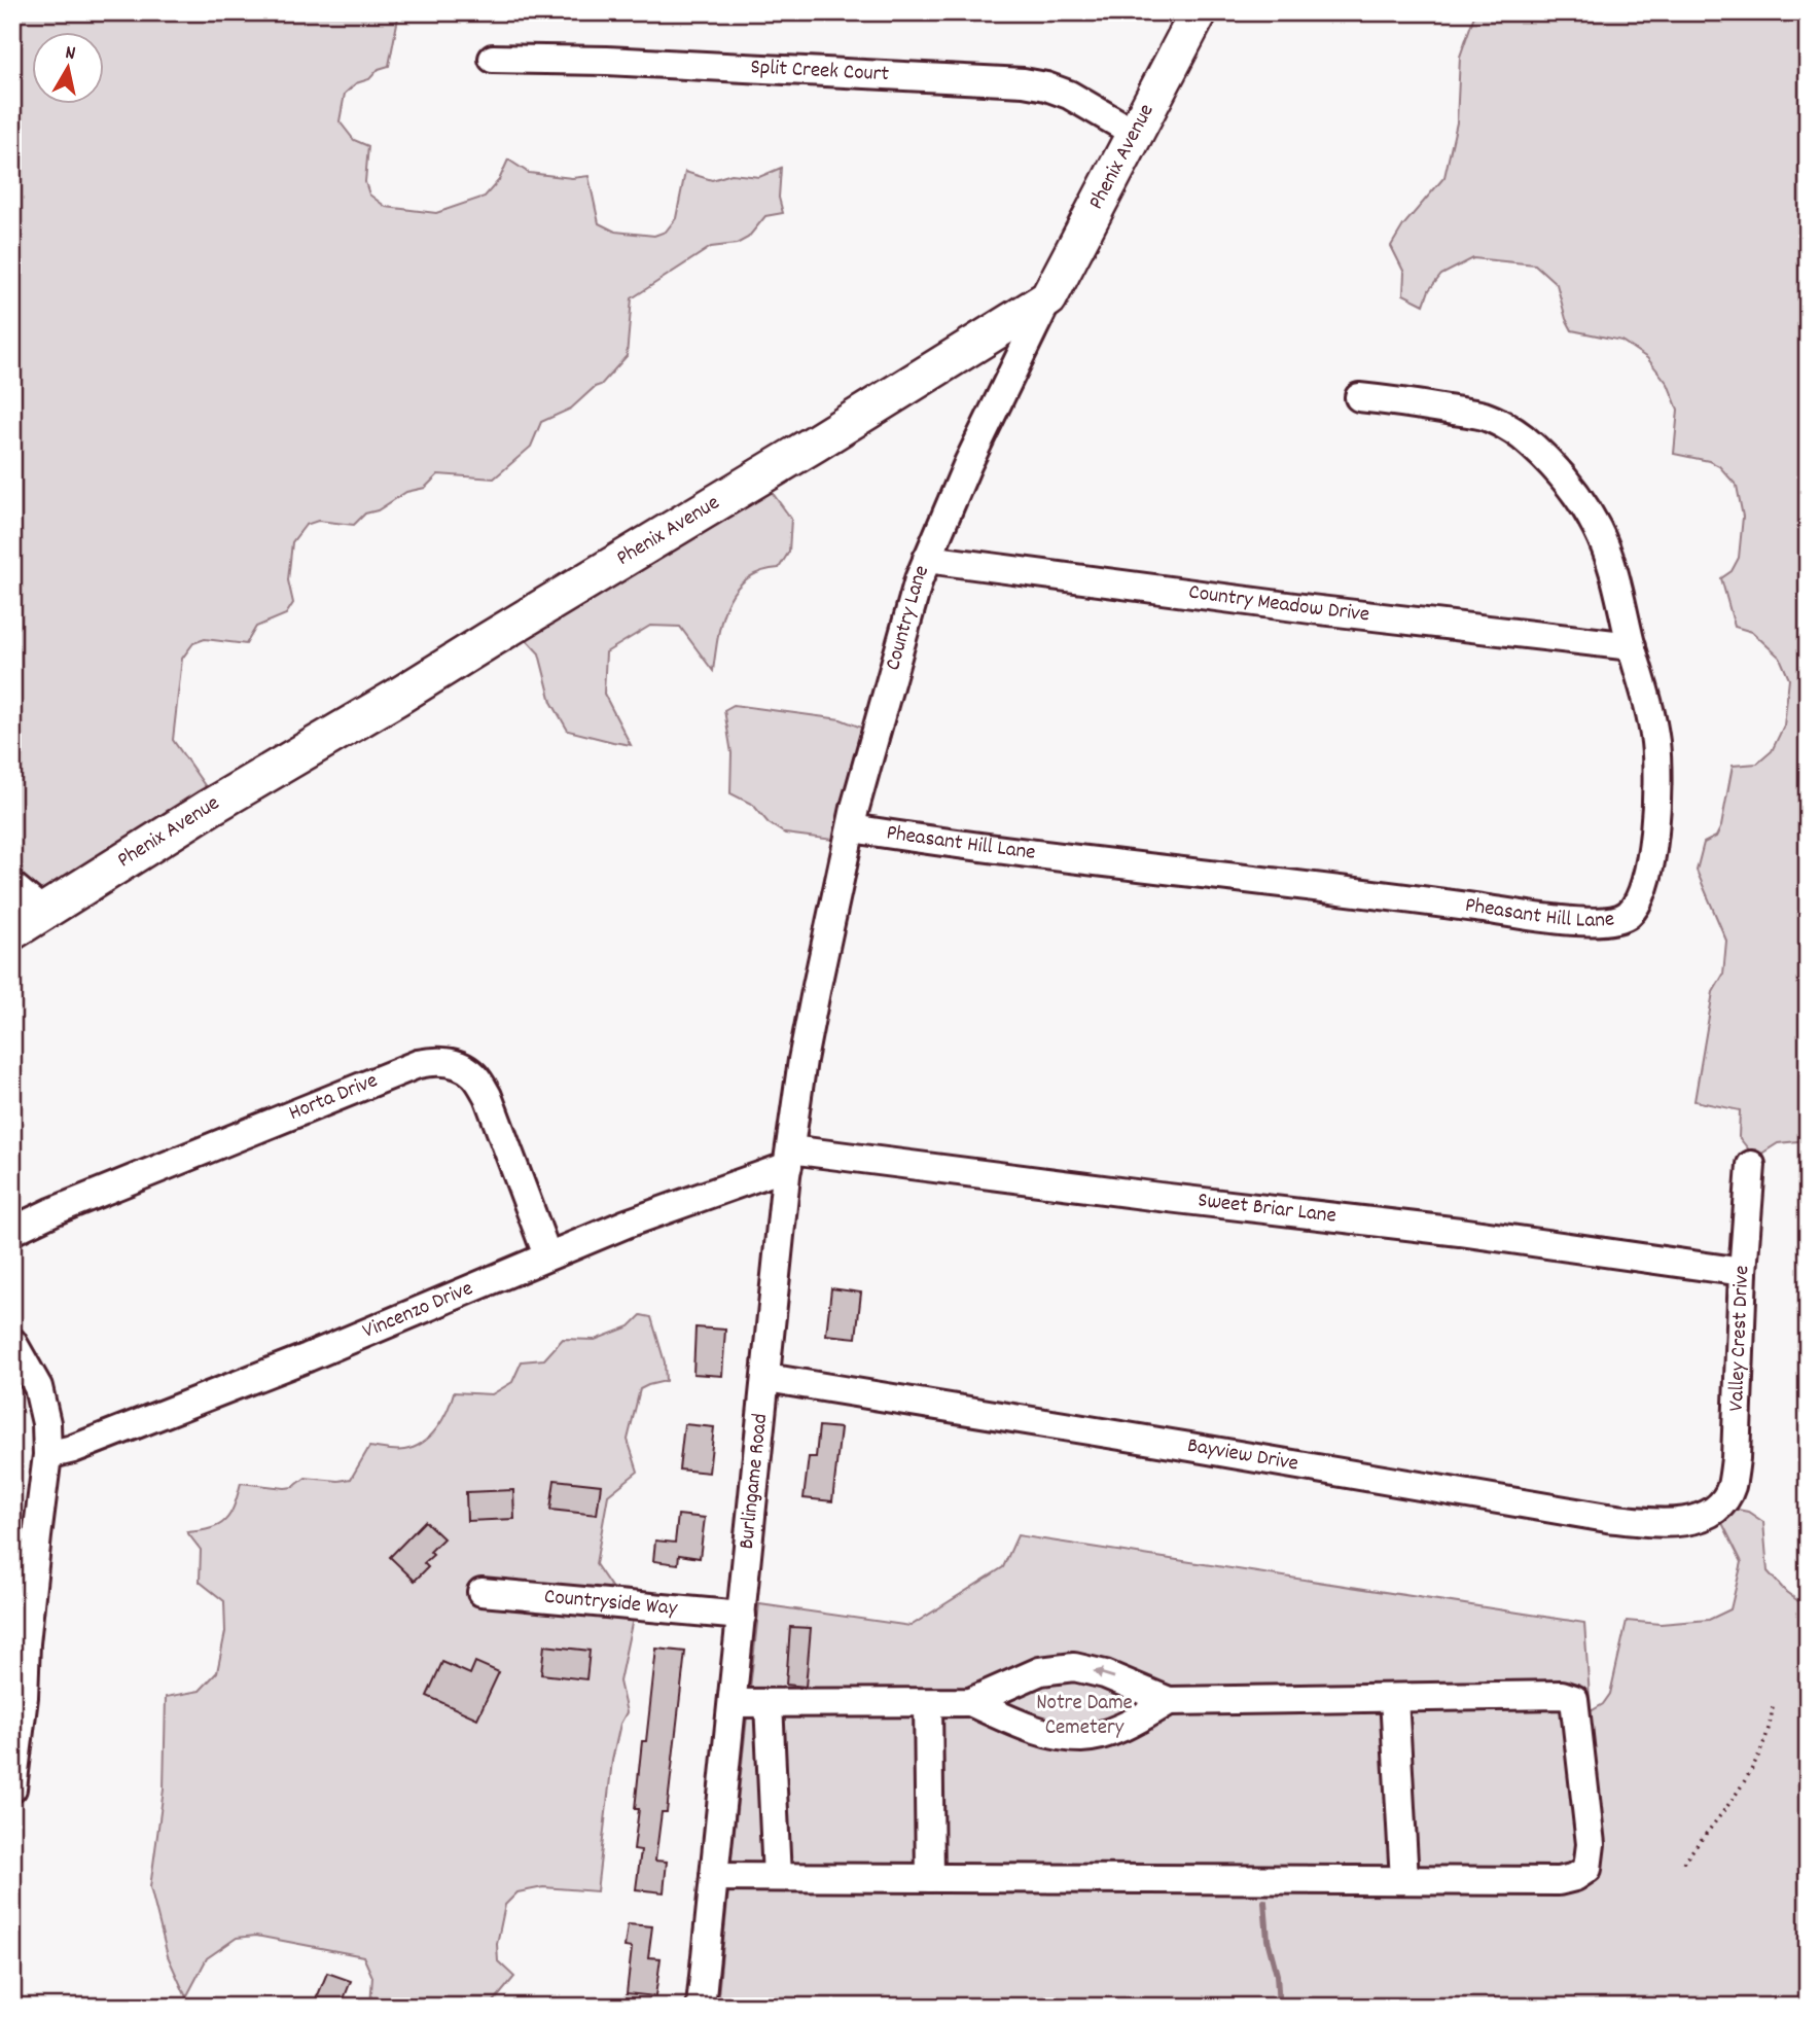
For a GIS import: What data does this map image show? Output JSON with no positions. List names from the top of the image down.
{
  "streets": {
    "main road": ["Phenix Avenue"],
    "street": [
      "Split Creek Court",
      "Country Meadow Drive",
      "Country Lane",
      "Pheasant Hill Lane",
      "Horta Drive",
      "Sweet Briar Lane",
      "Vincenzo Drive",
      "Valley Crest Drive",
      "Bayview Drive",
      "Burlingame Road",
      "Countryside Way"
    ]
  },
  "crossings": [
    ["Split Creek Court", "Phenix Avenue"],
    ["Phenix Avenue", "Country Lane"],
    ["Country Meadow Drive", "Country Lane"],
    ["Country Meadow Drive", "Pheasant Hill Lane"],
    ["Country Lane", "Pheasant Hill Lane"],
    ["Country Lane", "Burlingame Road"],
    ["Horta Drive", "Vincenzo Drive"],
    ["Sweet Briar Lane", "Vincenzo Drive"],
    ["Sweet Briar Lane", "Valley Crest Drive"],
    ["Sweet Briar Lane", "Burlingame Road"],
    ["Vincenzo Drive", "Burlingame Road"],
    ["Valley Crest Drive", "Bayview Drive"],
    ["Bayview Drive", "Burlingame Road"],
    ["Burlingame Road", "Countryside Way"]
  ],
  "parks": ["Notre Dame Cemetery"],
  "north": "top"
}
